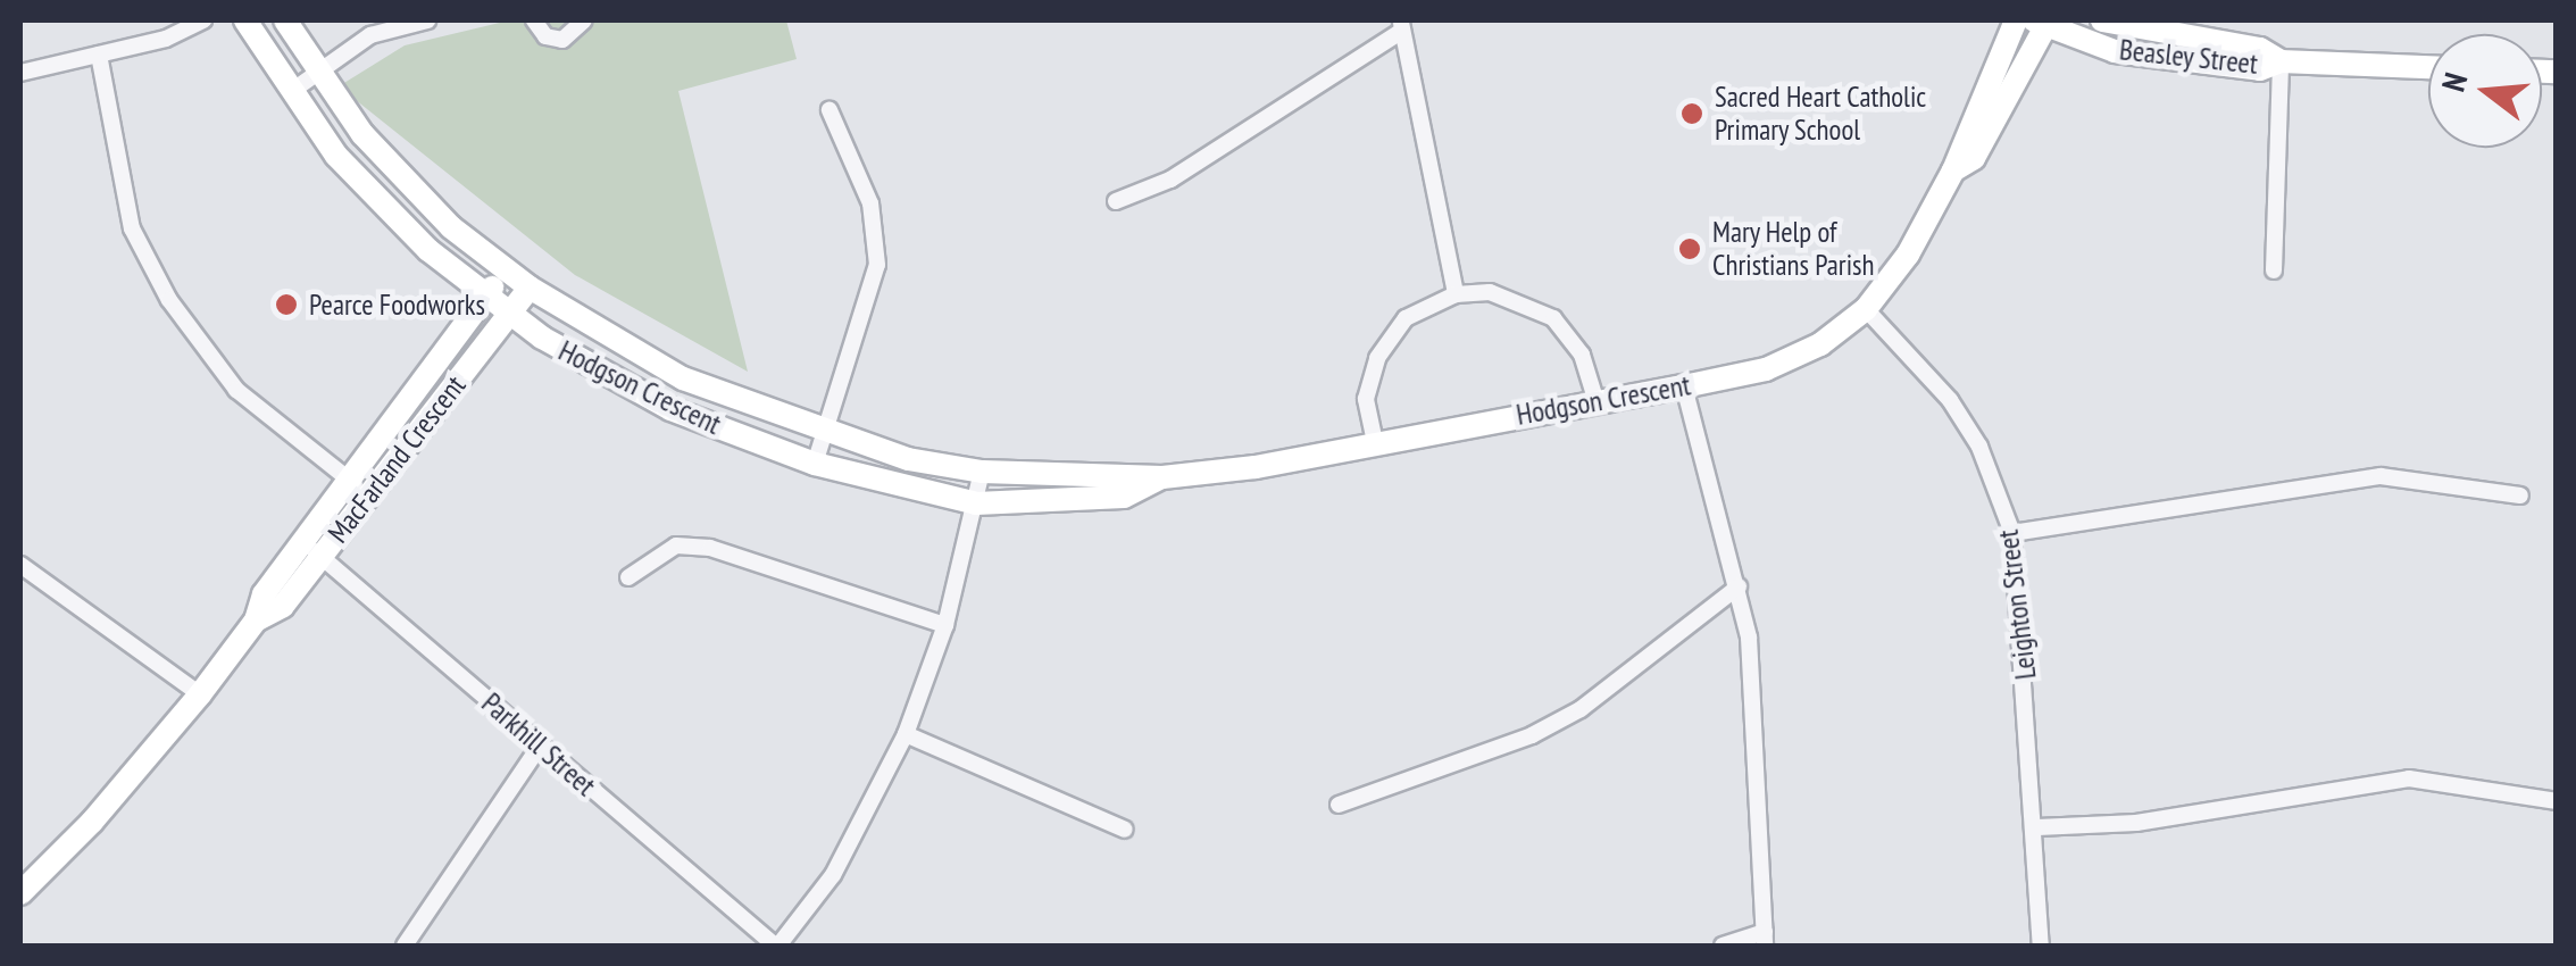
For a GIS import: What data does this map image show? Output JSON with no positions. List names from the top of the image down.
{
  "streets": {
    "street": [
      "Beasley Street",
      "Hodgson Crescent",
      "MacFarland Crescent",
      "Leighton Street",
      "Parkhill Street"
    ]
  },
  "crossings": [
    ["Beasley Street", "Hodgson Crescent"],
    ["Hodgson Crescent", "MacFarland Crescent"],
    ["Hodgson Crescent", "Leighton Street"],
    ["MacFarland Crescent", "Parkhill Street"]
  ],
  "places": ["Sacred Heart Catholic Primary School", "Mary Help of Christians Parish", "Pearce Foodworks"],
  "north": "left"
}
